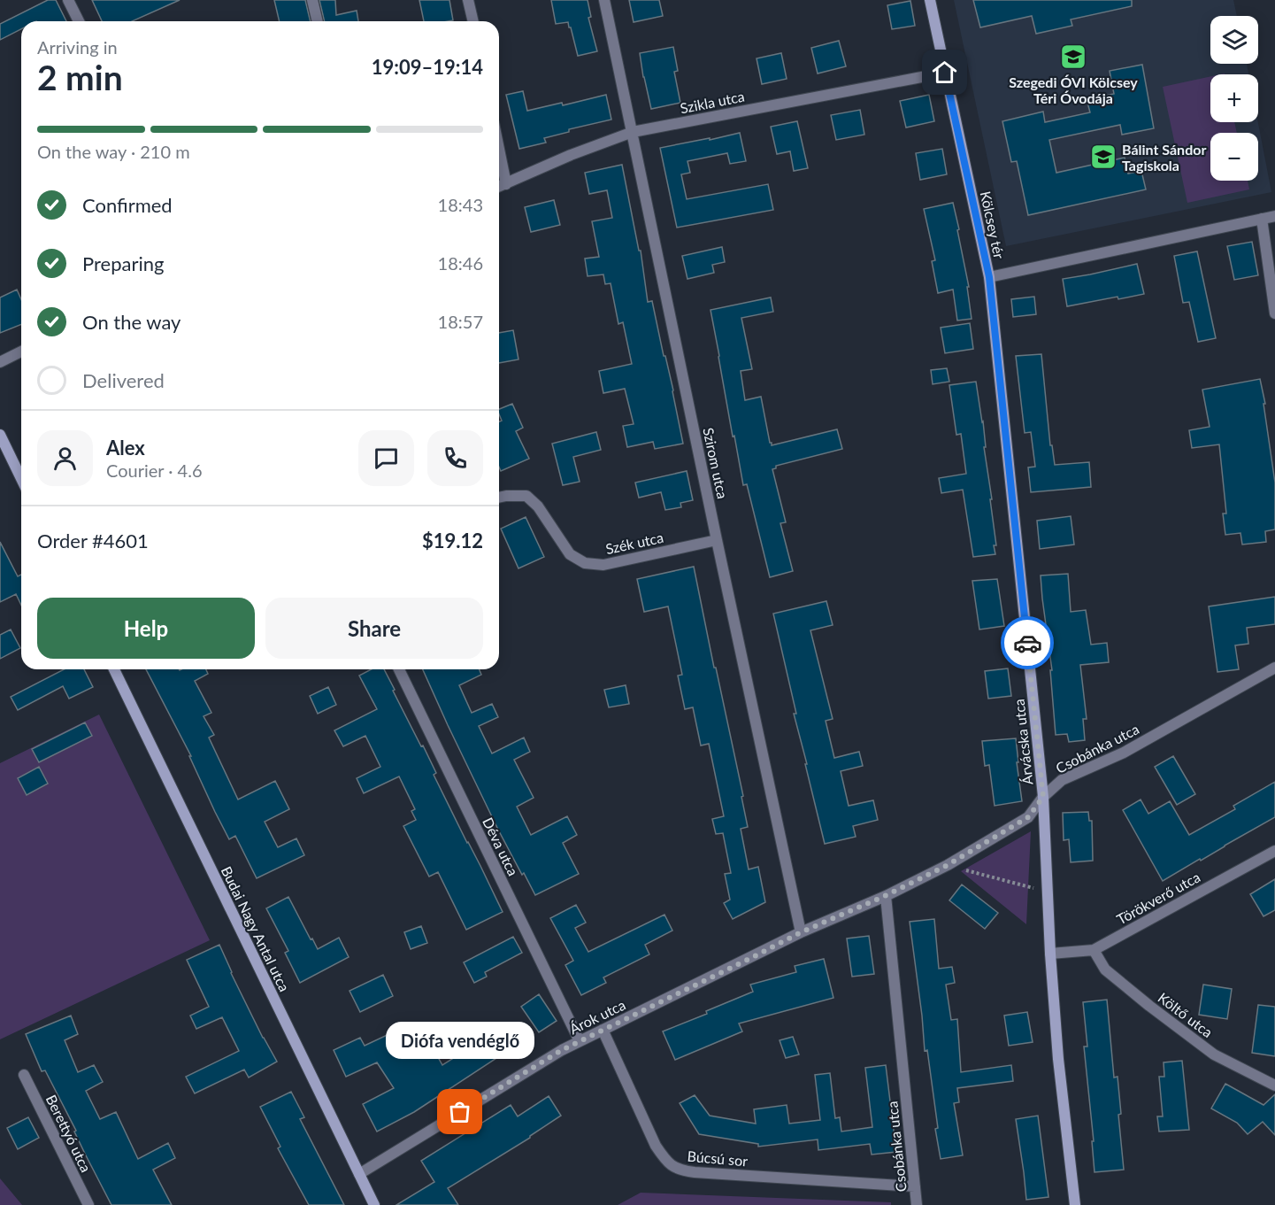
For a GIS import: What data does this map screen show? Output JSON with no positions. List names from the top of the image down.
{
  "streets": {
    "street": [
      "Szikla utca",
      "Kölcsey tér",
      "Szirom utca",
      "Szék utca",
      "Árvácska utca",
      "Csobánka utca",
      "Déva utca",
      "Törökverő utca",
      "Budai Nagy Antal utca",
      "Költő utca",
      "Árok utca",
      "Berettyó utca",
      "Búcsú sor"
    ]
  },
  "crossings": [
    ["Szikla utca", "Kölcsey tér"],
    ["Szikla utca", "Szirom utca"],
    ["Kölcsey tér", "Árvácska utca"],
    ["Szirom utca", "Szék utca"],
    ["Szirom utca", "Csobánka utca"],
    ["Szirom utca", "Árok utca"],
    ["Árvácska utca", "Csobánka utca"],
    ["Árvácska utca", "Törökverő utca"],
    ["Csobánka utca", "Árok utca"],
    ["Csobánka utca", "Búcsú sor"],
    ["Déva utca", "Árok utca"],
    ["Törökverő utca", "Költő utca"],
    ["Budai Nagy Antal utca", "Árok utca"],
    ["Árok utca", "Búcsú sor"]
  ],
  "places": {
    "school or university": ["Szegedi ÓVI Kölcsey Téri Óvodája", "Bálint Sándor Tagiskola"],
    "other": ["Diófa vendéglő"]
  },
  "page": {
    "map_buttons": ["+", "−"],
    "heading": ["2 min", "Arriving in", "19:09–19:14"],
    "panel": [
      "Alex",
      "Courier · 4.6",
      "Order #4601",
      "$19.12"
    ],
    "bar": "On the way · 210 m",
    "list": [
      ["Confirmed", "18:43"],
      ["Preparing", "18:46"],
      ["On the way", "18:57"],
      "Delivered"
    ],
    "buttons": ["Help", "Share"],
    "bubble": "Diófa vendéglő"
  }
}
